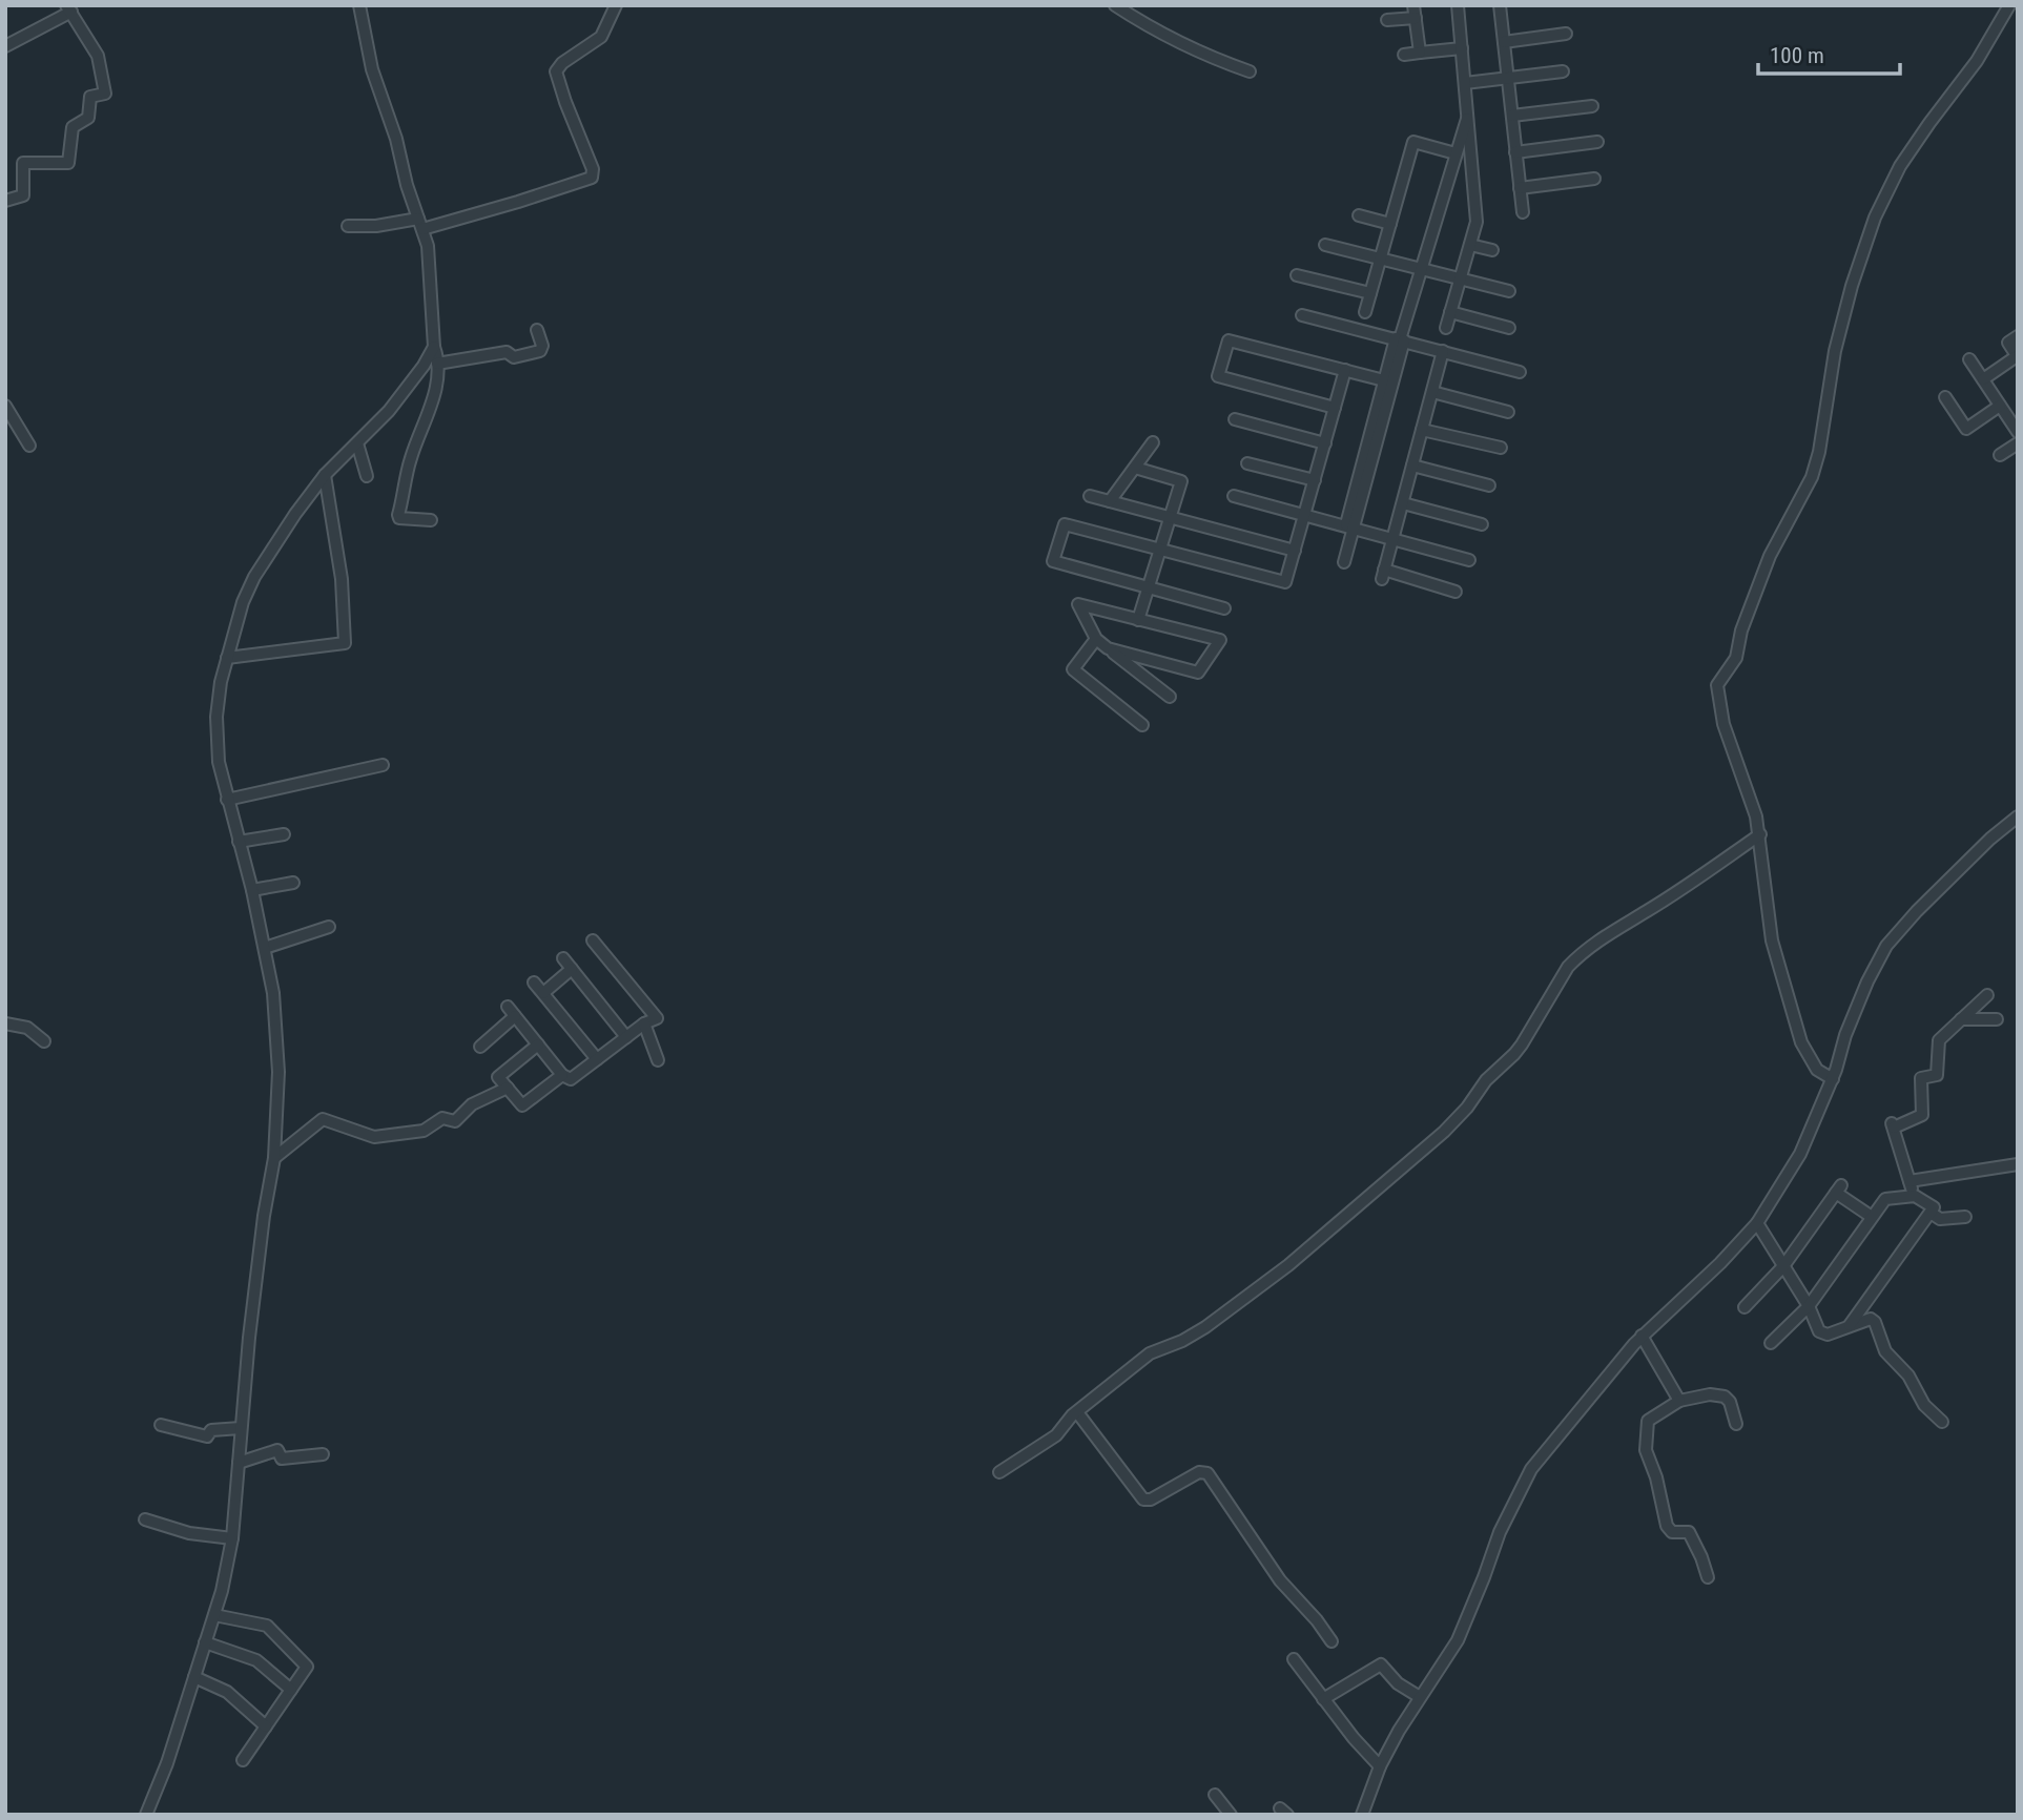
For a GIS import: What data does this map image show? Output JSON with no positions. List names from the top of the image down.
{
  "scale_bar": "100 m"
}
